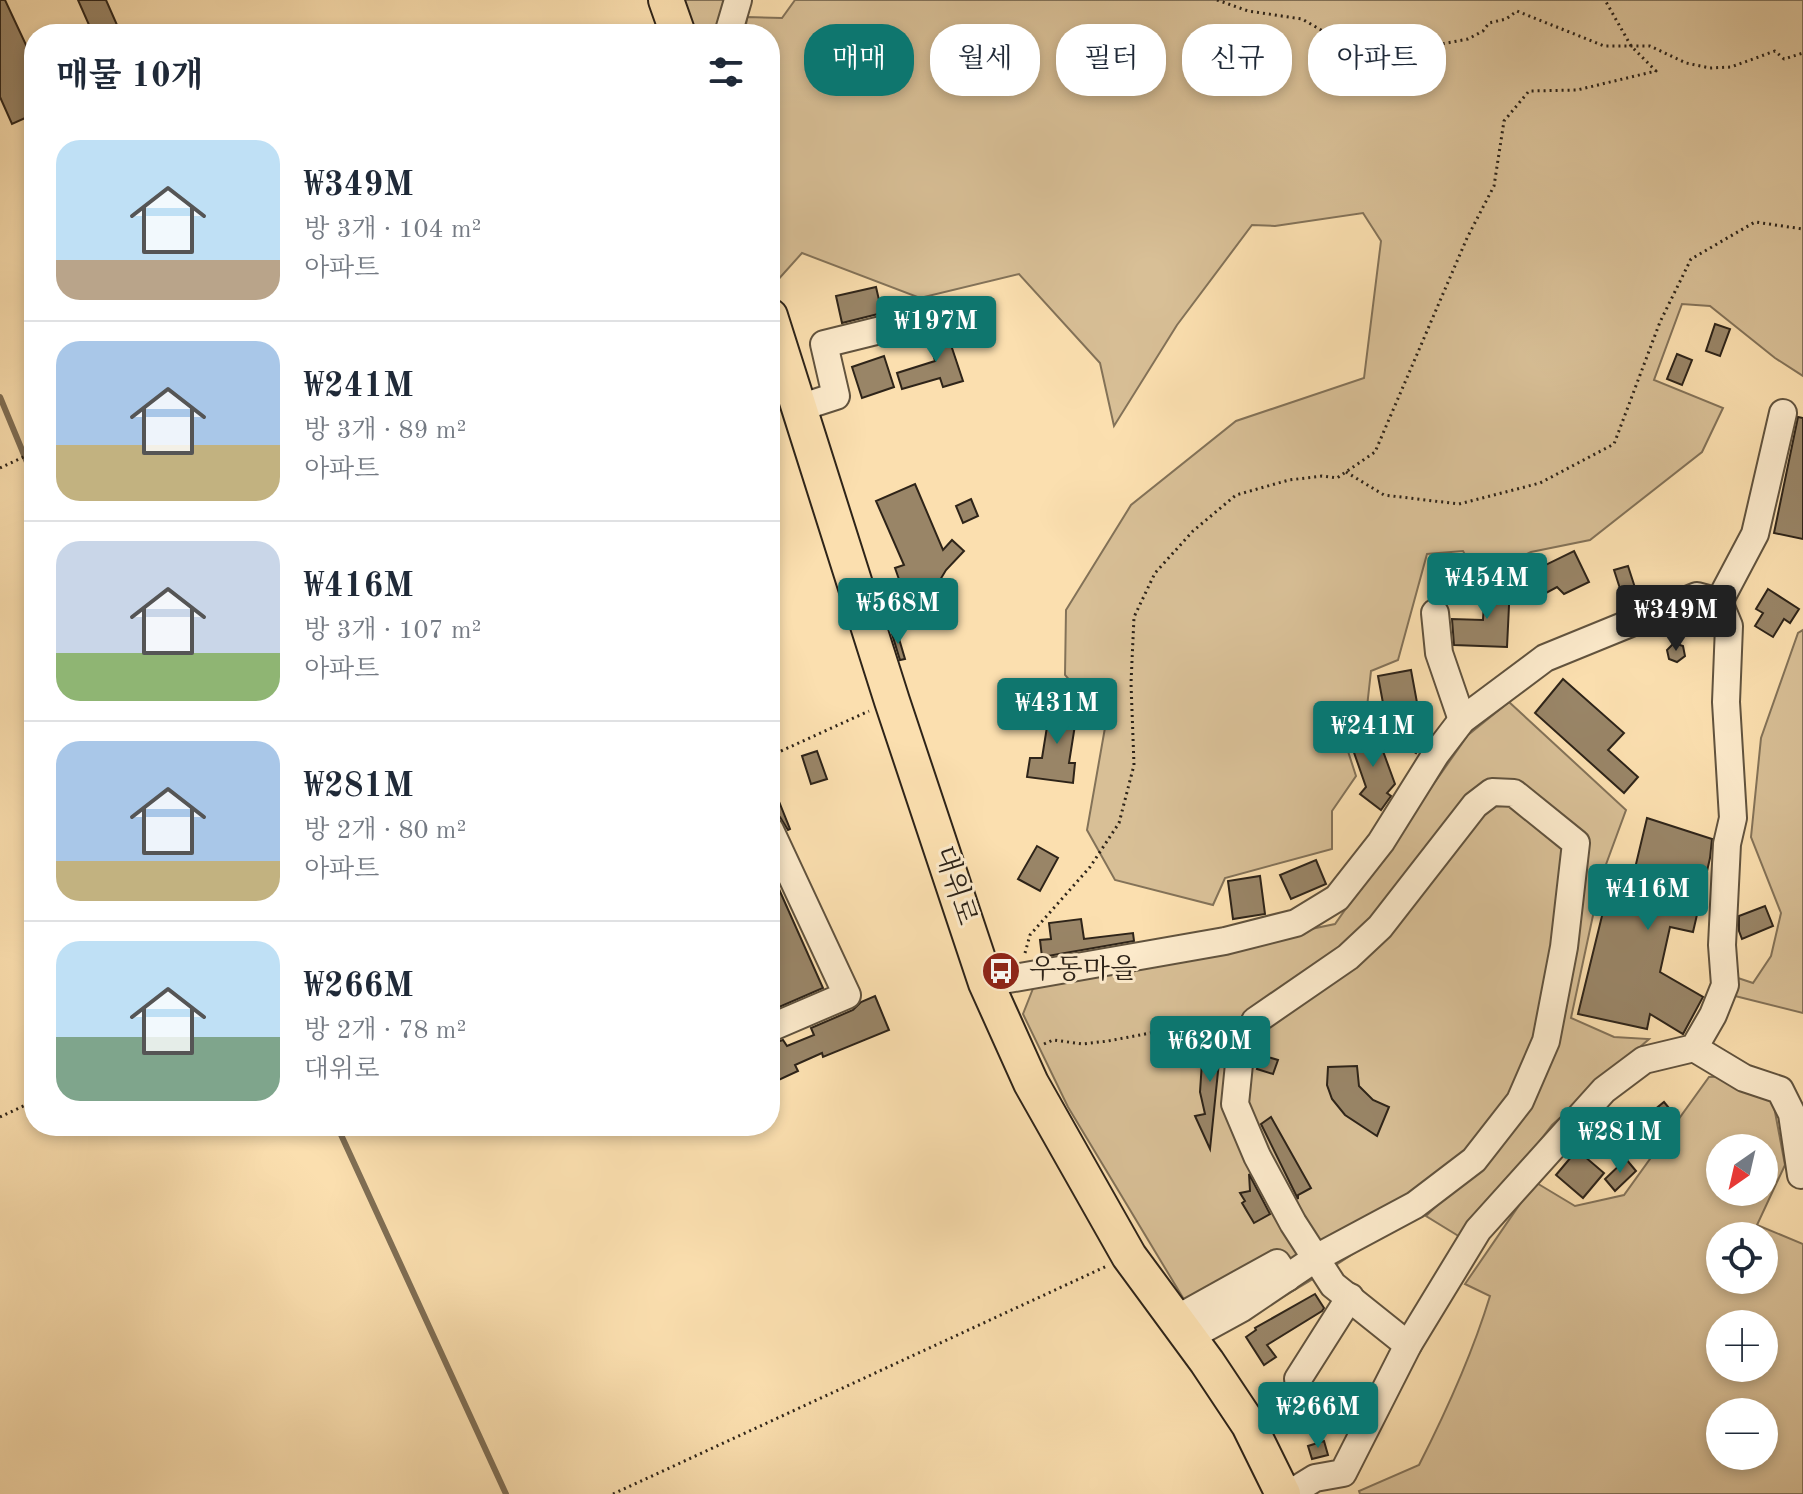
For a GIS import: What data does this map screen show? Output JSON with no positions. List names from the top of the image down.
{
  "streets": {
    "main road": ["대위로"]
  },
  "places": {
    "bus stop": ["우동마을"]
  },
  "north": "bottom left",
  "page": {
    "chip": [
      "매매",
      "월세",
      "필터",
      "신규",
      "아파트"
    ],
    "heading": "매물 10개",
    "list": [
      {
        "name": "₩349M",
        "note": "방 3개 · 104 m² · 아파트"
      },
      {
        "name": "₩241M",
        "note": "방 3개 · 89 m² · 아파트"
      },
      {
        "name": "₩416M",
        "note": "방 3개 · 107 m² · 아파트"
      },
      {
        "name": "₩281M",
        "note": "방 2개 · 80 m² · 아파트"
      },
      {
        "name": "₩266M",
        "note": "방 2개 · 78 m² · 대위로"
      }
    ],
    "price": [
      "₩197M",
      "₩454M",
      "₩568M",
      "₩349M",
      "₩431M",
      "₩241M",
      "₩416M",
      "₩620M",
      "₩281M",
      "₩266M"
    ],
    "map_buttons": ["+", "−"]
  }
}
